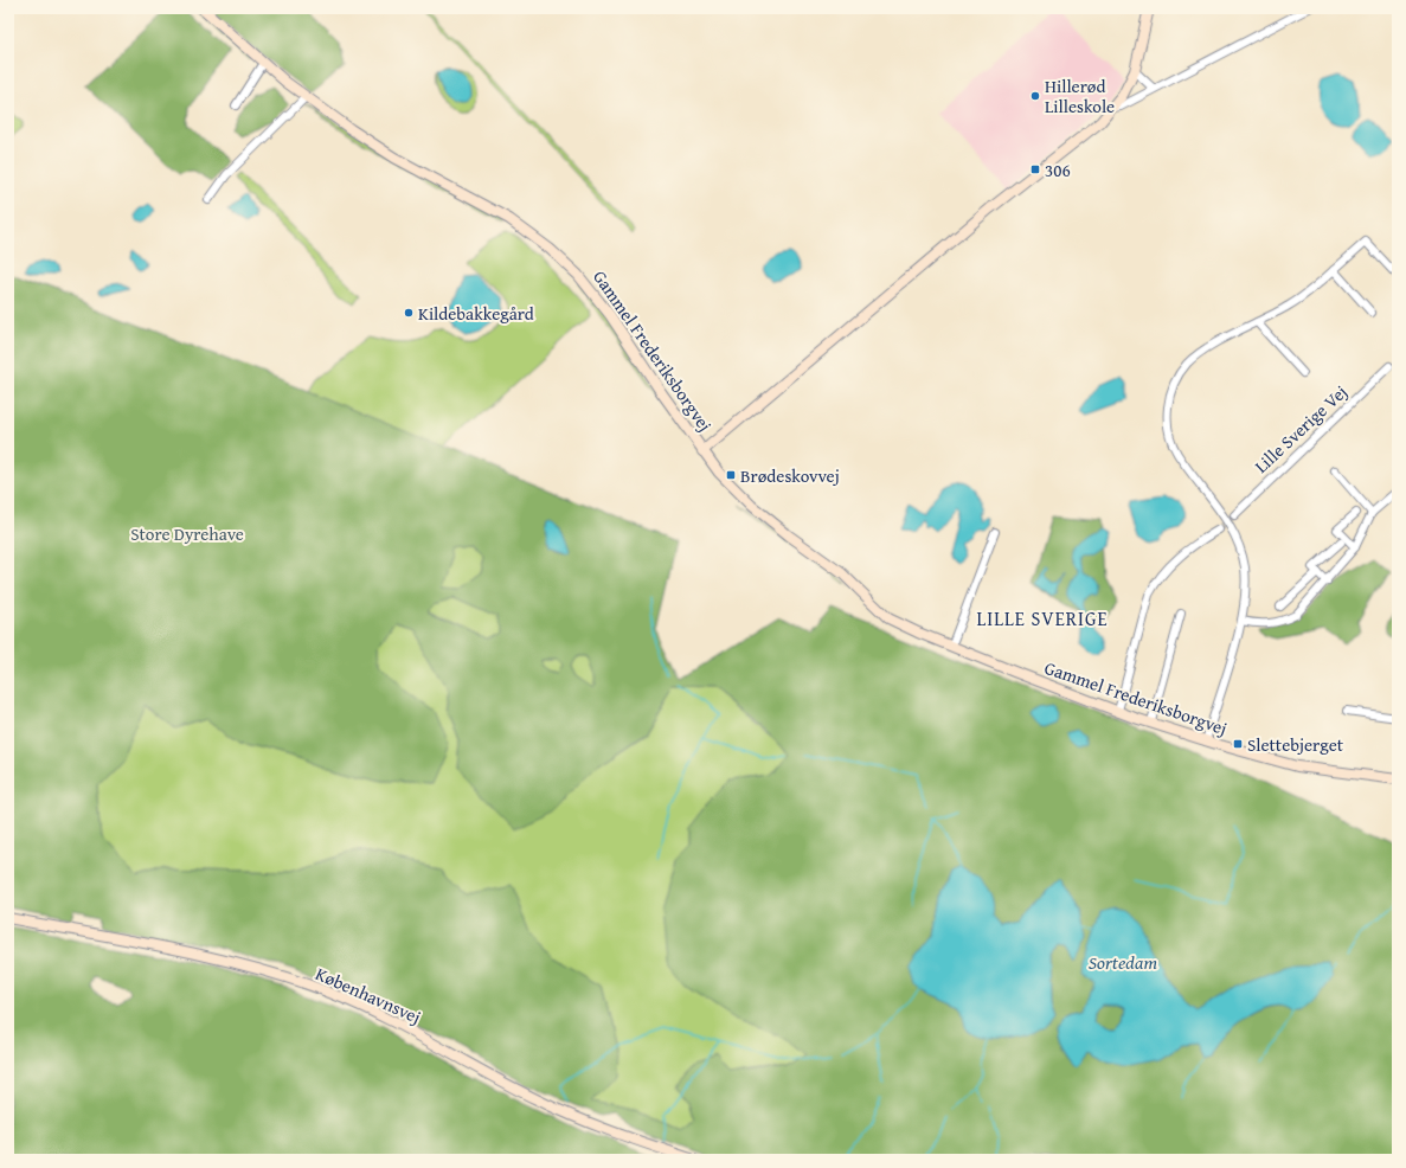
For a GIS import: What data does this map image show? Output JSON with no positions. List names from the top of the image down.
{
  "streets": {
    "street": ["Gammel Frederiksborgvej", "Lille Sverige Vej", "Københavnsvej"]
  },
  "districts": ["LILLE SVERIGE"],
  "water": ["Sortedam"],
  "parks": ["Store Dyrehave"],
  "places": {
    "other": ["Hillerød Lilleskole", "Kildebakkegård"],
    "transit": ["306", "Brødeskovvej", "Slettebjerget"]
  }
}
